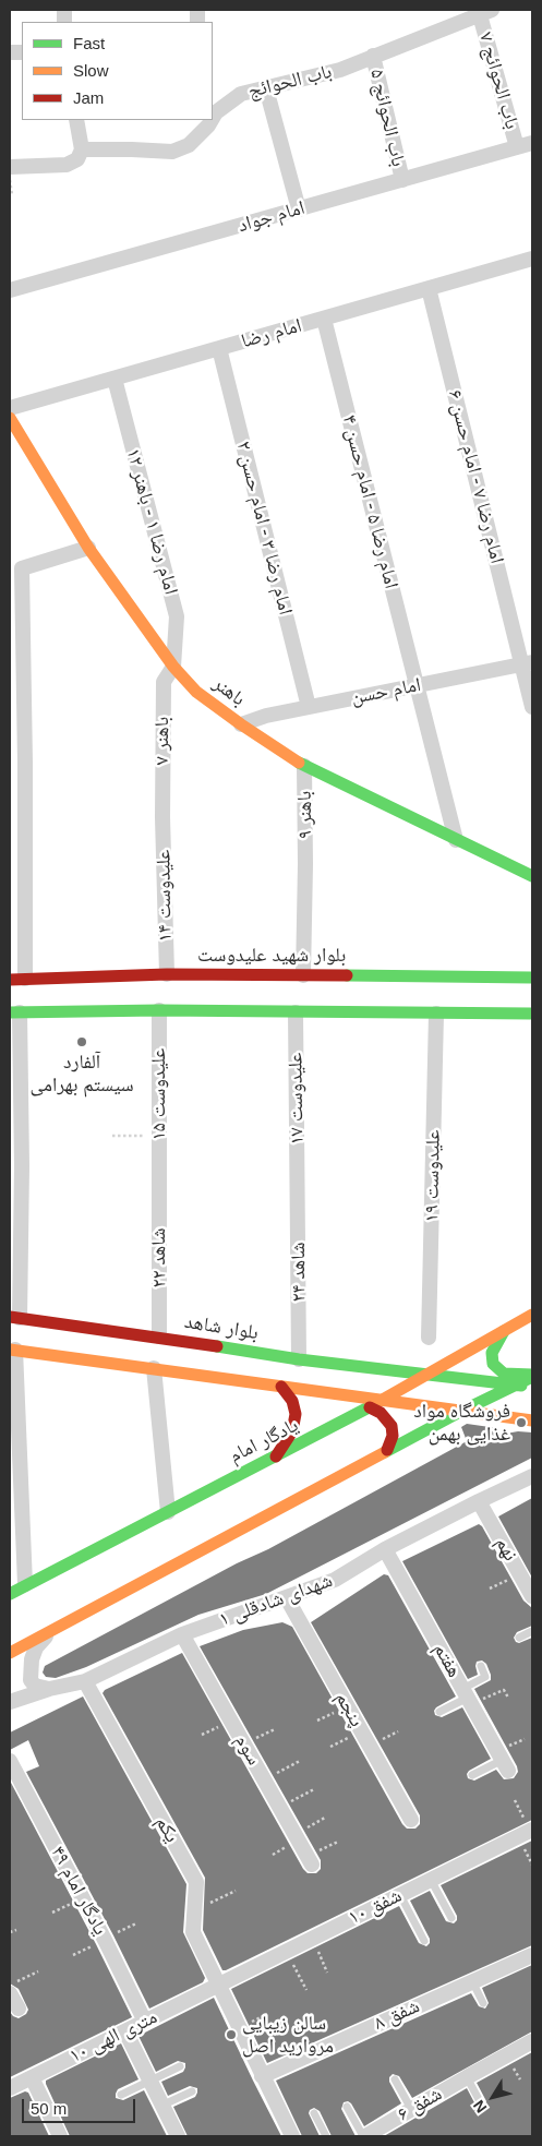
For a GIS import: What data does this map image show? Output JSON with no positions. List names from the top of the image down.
{
  "streets": {
    "main road": [
      "باهنر",
      "بلوار شهید علیدوست",
      "بلوار شاهد",
      "یادگار امام"
    ],
    "street": [
      "باب الحوائج ۷",
      "باب الحوائج",
      "باب الحوائج ۵",
      "امام جواد",
      "امام رضا",
      "امام رضا ۷ - امام حسن ۶",
      "امام رضا ۵ - امام حسن ۴",
      "امام رضا ۱ - باهنر ۱۲",
      "امام رضا ۳ - امام حسن ۲",
      "امام حسن",
      "باهنر ۷",
      "باهنر ۹",
      "علیدوست ۱۴",
      "علیدوست ۱۵",
      "علیدوست ۱۷",
      "علیدوست ۱۹",
      "شاهد ۲۲",
      "شاهد ۲۴",
      "نهم",
      "شهدای شادقلی ۱",
      "هفتم",
      "پنجم",
      "سوم",
      "یکم",
      "یادگار امام ۴۹",
      "شفق ۱۰",
      "شفق ۸",
      "۱۰ متری الهی",
      "شفق ۶"
    ]
  },
  "crossings": [
    ["باب الحوائج ۷", "باب الحوائج"],
    ["باب الحوائج ۷", "امام جواد"],
    ["باب الحوائج", "باب الحوائج ۵"],
    ["باب الحوائج ۵", "امام جواد"],
    ["امام رضا", "امام رضا ۷ - امام حسن ۶"],
    ["امام رضا", "امام رضا ۵ - امام حسن ۴"],
    ["امام رضا", "امام رضا ۱ - باهنر ۱۲"],
    ["امام رضا", "امام رضا ۳ - امام حسن ۲"],
    ["امام رضا ۷ - امام حسن ۶", "امام حسن"],
    ["امام رضا ۵ - امام حسن ۴", "باهنر"],
    ["امام رضا ۵ - امام حسن ۴", "امام حسن"],
    ["امام رضا ۱ - باهنر ۱۲", "باهنر"],
    ["امام رضا ۱ - باهنر ۱۲", "باهنر ۷"],
    ["امام رضا ۳ - امام حسن ۲", "امام حسن"],
    ["باهنر", "امام حسن"],
    ["باهنر", "باهنر ۷"],
    ["باهنر", "باهنر ۹"],
    ["باهنر ۷", "علیدوست ۱۴"],
    ["باهنر ۹", "بلوار شهید علیدوست"],
    ["علیدوست ۱۴", "بلوار شهید علیدوست"],
    ["علیدوست ۱۵", "شاهد ۲۲"],
    ["علیدوست ۱۷", "شاهد ۲۴"],
    ["شاهد ۲۲", "بلوار شاهد"],
    ["شاهد ۲۴", "بلوار شاهد"],
    ["بلوار شاهد", "یادگار امام"],
    ["نهم", "شهدای شادقلی ۱"],
    ["شهدای شادقلی ۱", "هفتم"],
    ["شهدای شادقلی ۱", "پنجم"],
    ["شهدای شادقلی ۱", "سوم"],
    ["شهدای شادقلی ۱", "یکم"],
    ["یکم", "شفق ۱۰"],
    ["یکم", "شفق ۸"],
    ["یکم", "۱۰ متری الهی"],
    ["یادگار امام ۴۹", "۱۰ متری الهی"],
    ["شفق ۱۰", "۱۰ متری الهی"]
  ],
  "places": ["آلفارد سیستم بهرامی", "فروشگاه مواد غذایی بهمن", "سالن زیبایی مروارید اصل"],
  "legend": ["Fast", "Slow", "Jam"],
  "scale_bar": "50 m",
  "north": "bottom left"
}
